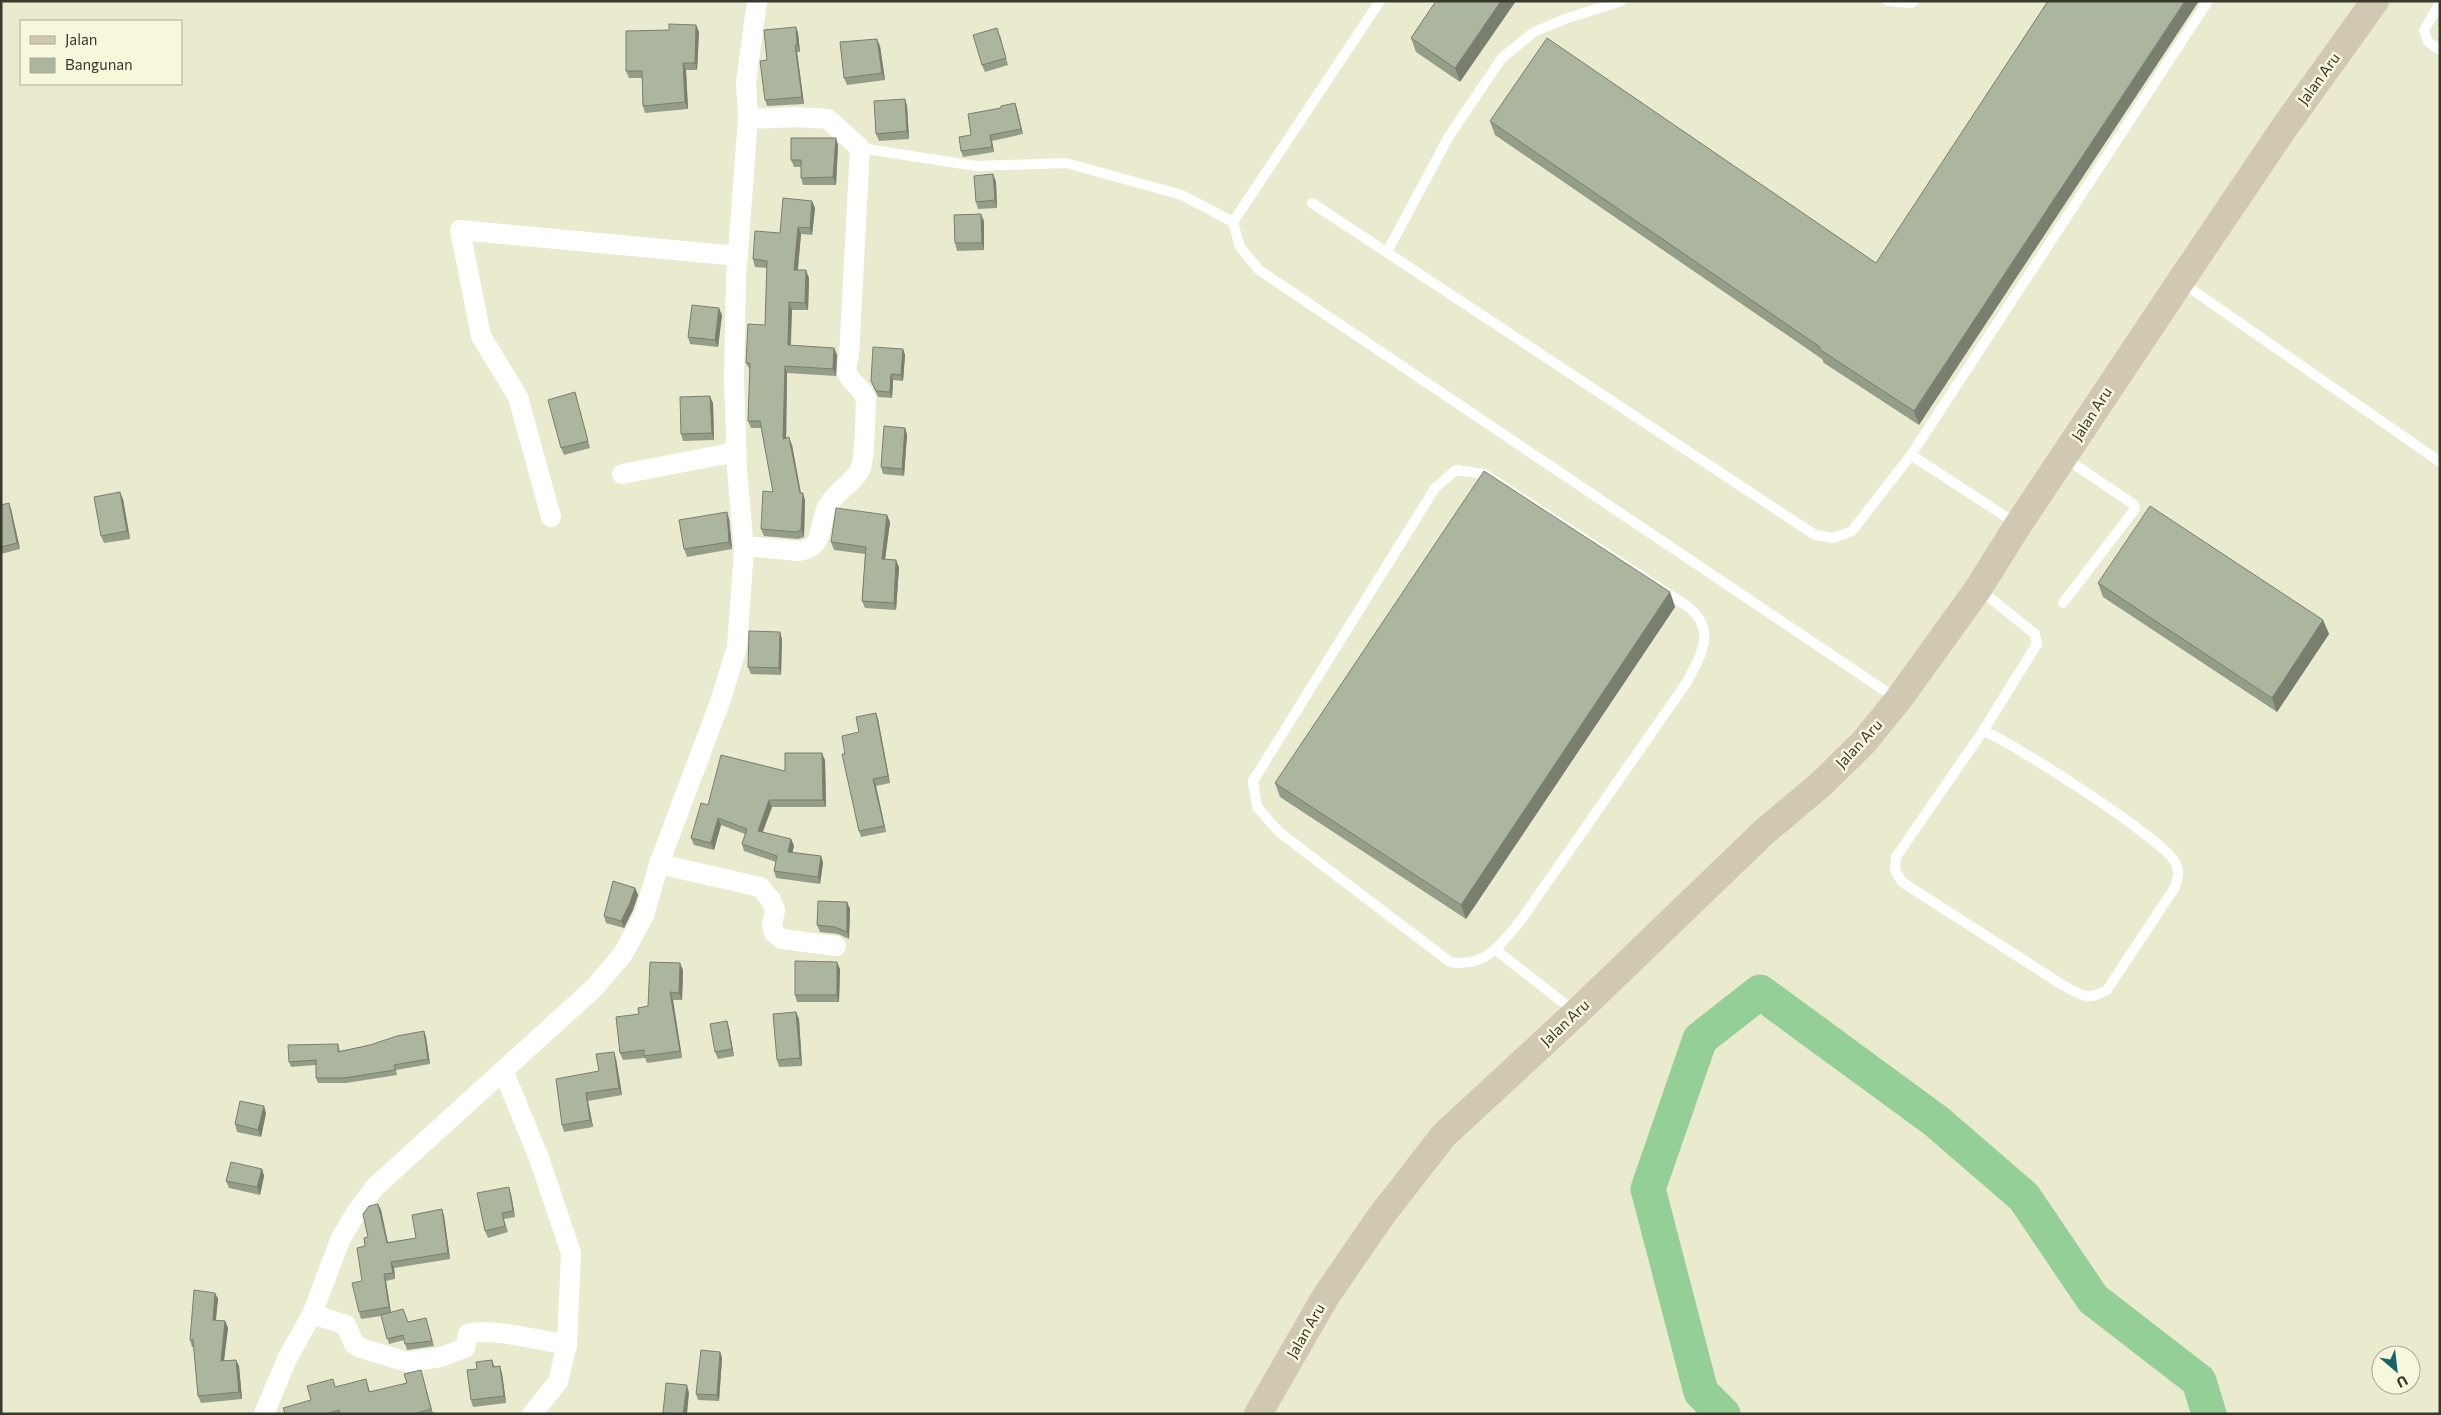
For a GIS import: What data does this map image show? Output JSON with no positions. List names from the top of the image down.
{
  "streets": {
    "street": ["Jalan Aru"]
  },
  "legend": ["Jalan", "Bangunan"],
  "north": "bottom right"
}
